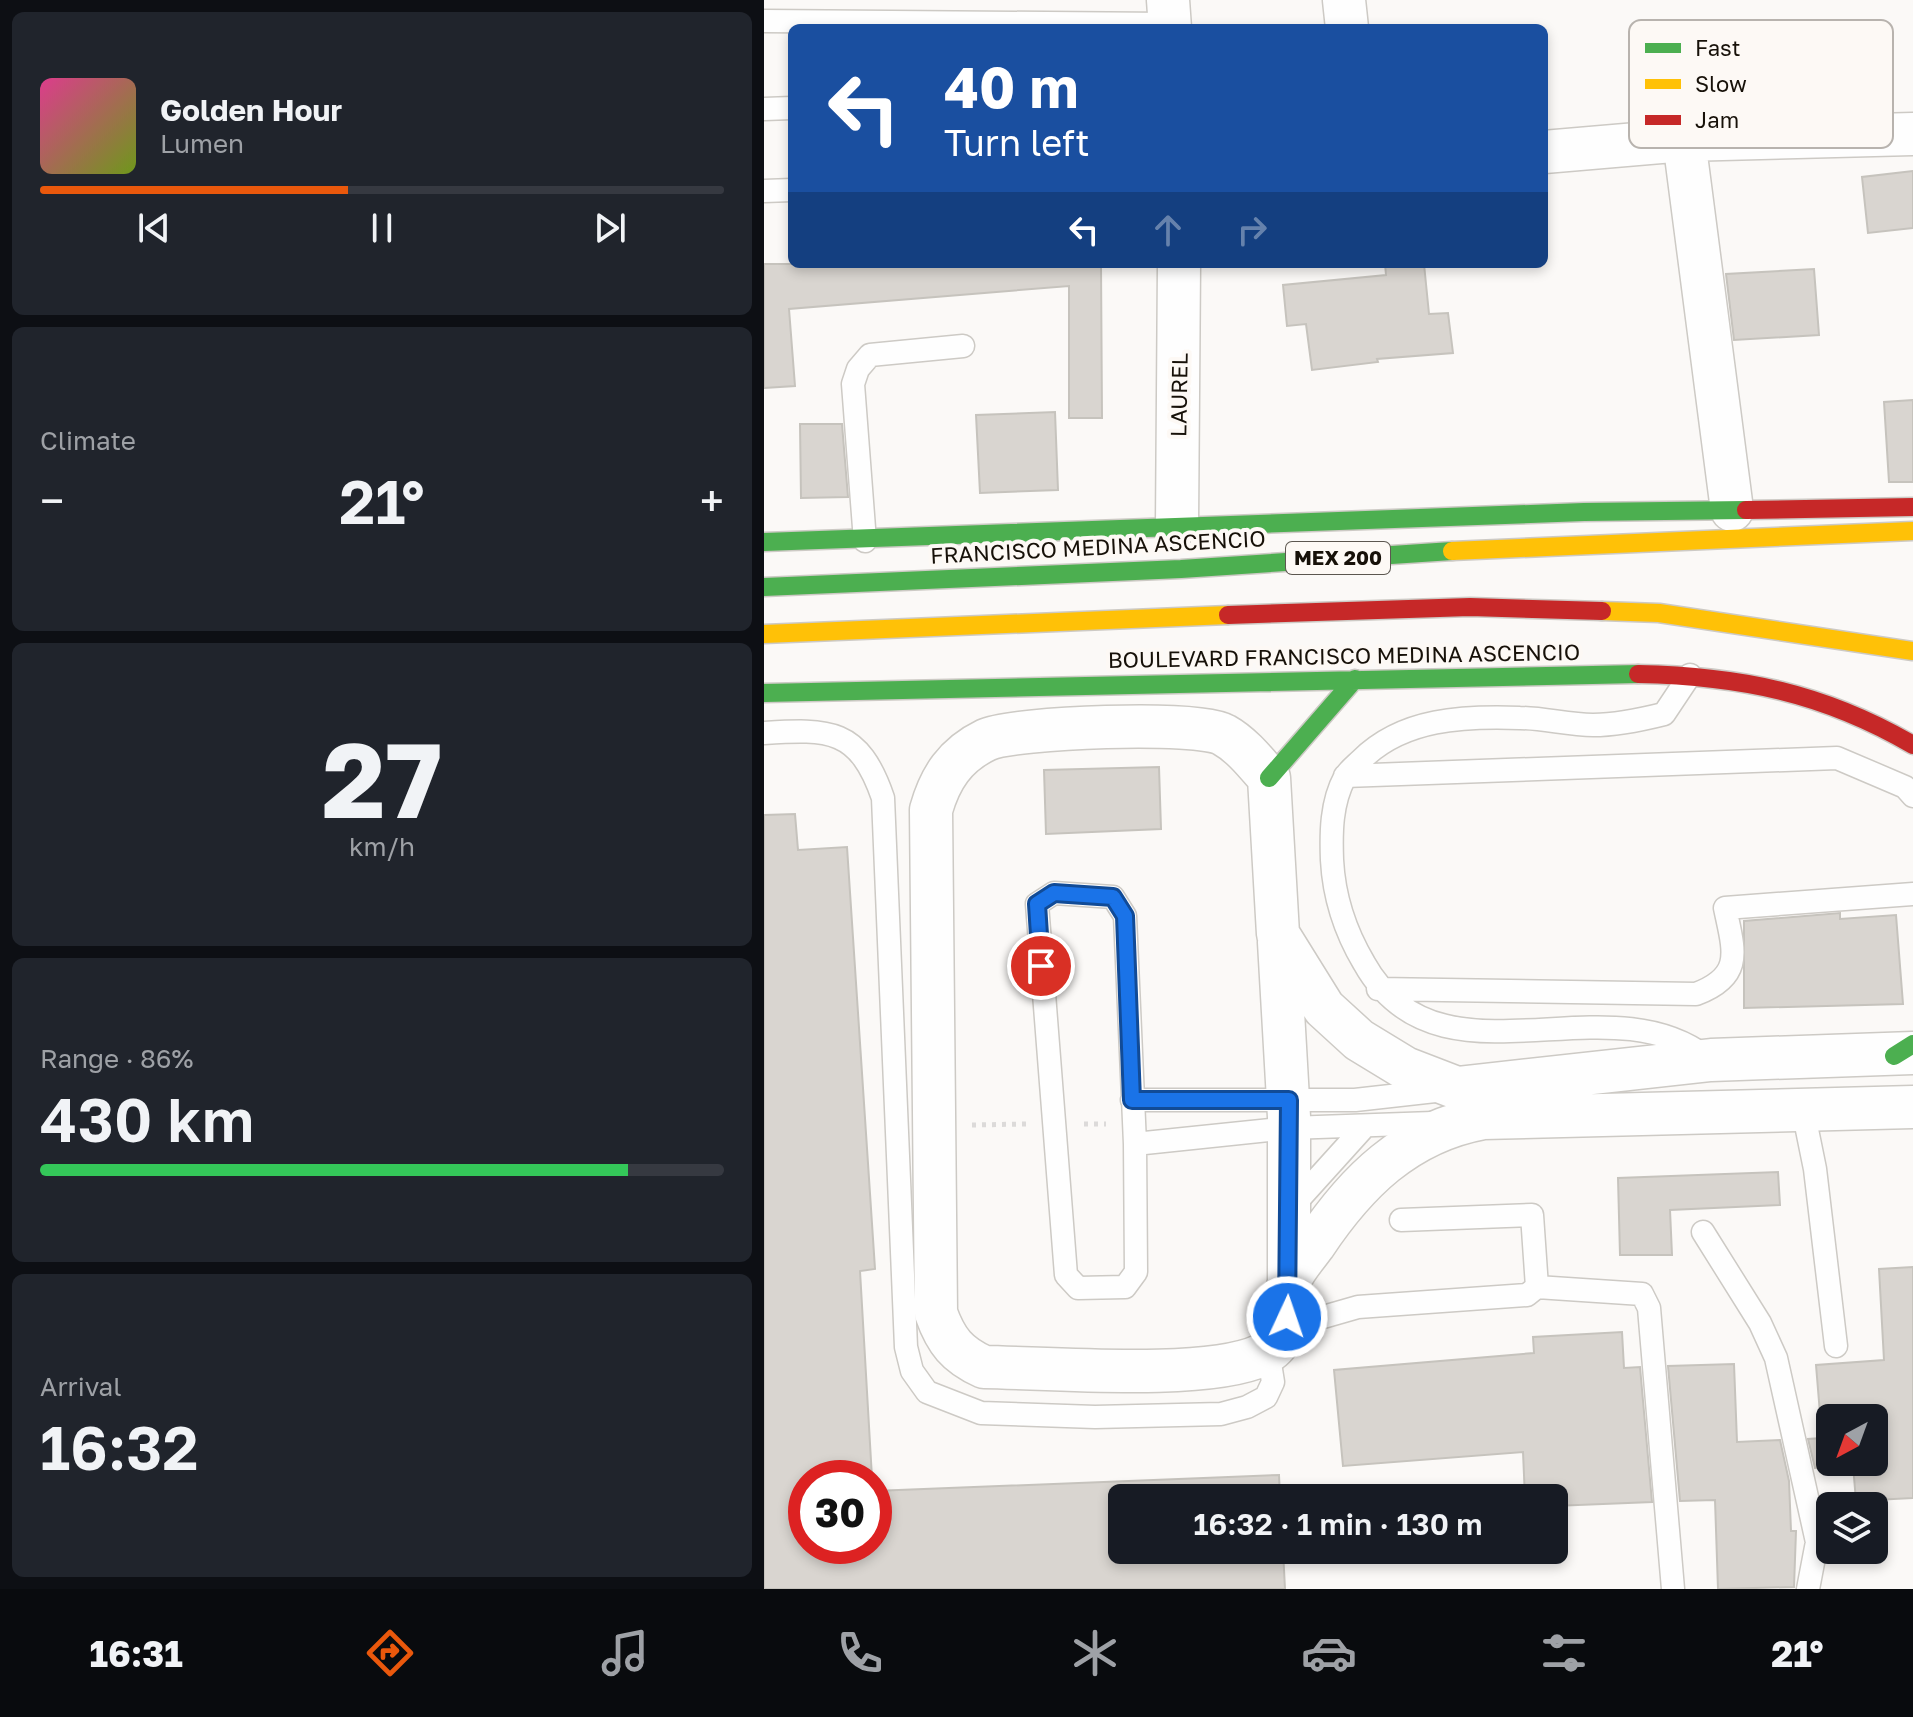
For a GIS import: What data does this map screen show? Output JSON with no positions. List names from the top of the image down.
{
  "streets": {
    "main road": ["FRANCISCO MEDINA ASCENCIO", "MEX 200", "BOULEVARD FRANCISCO MEDINA ASCENCIO"],
    "street": ["LAUREL"]
  },
  "crossings": [
    ["LAUREL", "FRANCISCO MEDINA ASCENCIO"]
  ],
  "legend": ["Fast", "Slow", "Jam"],
  "north": "bottom left",
  "page": {
    "turn": ["40 m", "Turn left"],
    "song": ["Golden Hour", "Lumen"],
    "tile": [
      "Climate",
      ["27", "km/h"],
      ["Range · 86%", "430 km"],
      ["Arrival", "16:32"]
    ],
    "heat": ["−", "21°", "+"],
    "limit": "30",
    "trip": "16:32 · 1 min · 130 m",
    "tabs": ["16:31", "21°"]
  }
}
